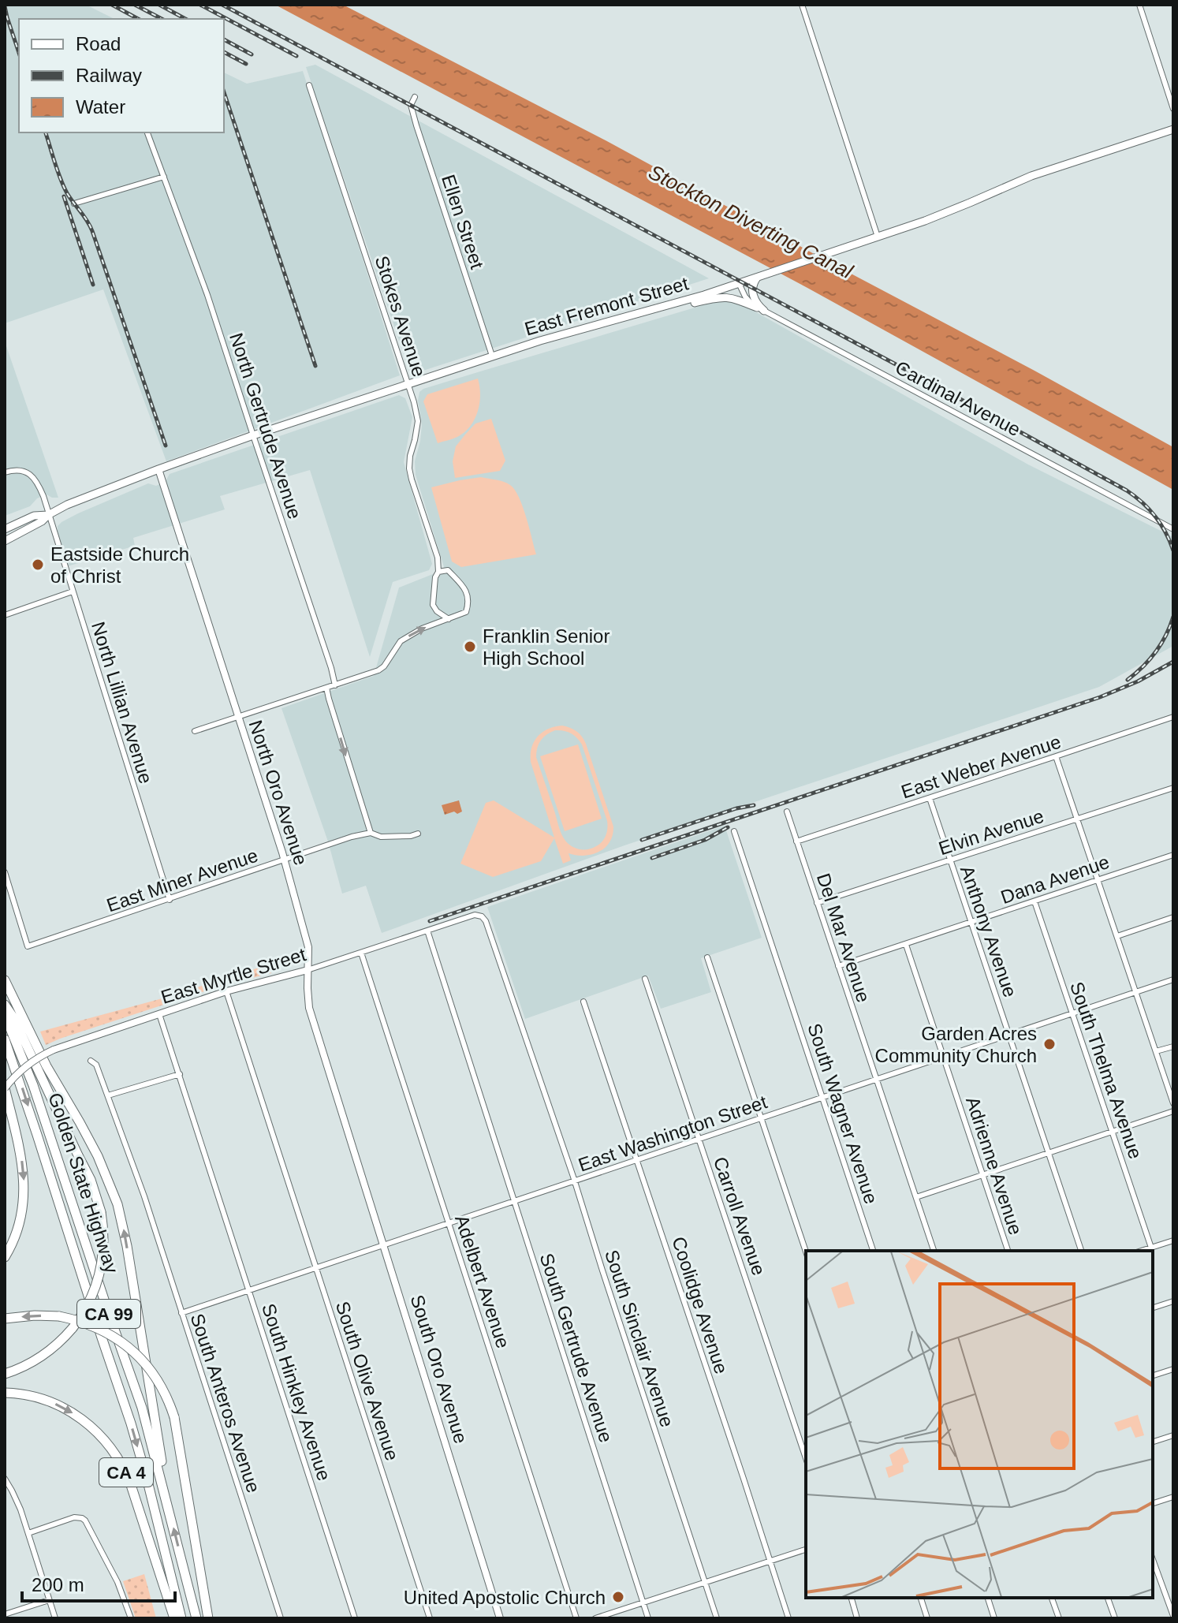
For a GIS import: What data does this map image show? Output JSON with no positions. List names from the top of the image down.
{
  "streets": {
    "highway": ["Golden State Highway", "CA 99", "CA 4"],
    "main road": ["East Fremont Street"],
    "street": [
      "Ellen Street",
      "Stokes Avenue",
      "Cardinal Avenue",
      "North Gertrude Avenue",
      "North Lillian Avenue",
      "East Weber Avenue",
      "North Oro Avenue",
      "Elvin Avenue",
      "Dana Avenue",
      "East Miner Avenue",
      "Anthony Avenue",
      "Del Mar Avenue",
      "East Myrtle Street",
      "South Thelma Avenue",
      "South Wagner Avenue",
      "East Washington Street",
      "Adrienne Avenue",
      "Carroll Avenue",
      "Adelbert Avenue",
      "Coolidge Avenue",
      "South Sinclair Avenue",
      "South Gertrude Avenue",
      "South Oro Avenue",
      "South Olive Avenue",
      "South Hinkley Avenue",
      "South Anteros Avenue"
    ]
  },
  "crossings": [
    ["Ellen Street", "East Fremont Street"],
    ["East Fremont Street", "Stokes Avenue"],
    ["East Fremont Street", "Cardinal Avenue"],
    ["East Fremont Street", "North Gertrude Avenue"],
    ["East Fremont Street", "North Lillian Avenue"],
    ["East Fremont Street", "North Oro Avenue"],
    ["Stokes Avenue", "North Gertrude Avenue"],
    ["Stokes Avenue", "North Oro Avenue"],
    ["North Lillian Avenue", "East Miner Avenue"],
    ["East Weber Avenue", "Anthony Avenue"],
    ["East Weber Avenue", "Del Mar Avenue"],
    ["North Oro Avenue", "East Miner Avenue"],
    ["North Oro Avenue", "East Myrtle Street"],
    ["North Oro Avenue", "South Oro Avenue"],
    ["Elvin Avenue", "Anthony Avenue"],
    ["Elvin Avenue", "Del Mar Avenue"],
    ["Dana Avenue", "Anthony Avenue"],
    ["Dana Avenue", "Del Mar Avenue"],
    ["Dana Avenue", "South Thelma Avenue"],
    ["Dana Avenue", "Adrienne Avenue"],
    ["Anthony Avenue", "East Washington Street"],
    ["Del Mar Avenue", "East Washington Street"],
    ["East Myrtle Street", "Adelbert Avenue"],
    ["East Myrtle Street", "South Sinclair Avenue"],
    ["East Myrtle Street", "South Gertrude Avenue"],
    ["East Myrtle Street", "South Olive Avenue"],
    ["East Myrtle Street", "South Hinkley Avenue"],
    ["South Thelma Avenue", "East Washington Street"],
    ["South Wagner Avenue", "East Washington Street"],
    ["East Washington Street", "Adrienne Avenue"],
    ["East Washington Street", "Carroll Avenue"],
    ["East Washington Street", "Adelbert Avenue"],
    ["East Washington Street", "Coolidge Avenue"],
    ["East Washington Street", "South Sinclair Avenue"],
    ["East Washington Street", "South Gertrude Avenue"],
    ["East Washington Street", "South Oro Avenue"],
    ["East Washington Street", "South Olive Avenue"],
    ["East Washington Street", "South Hinkley Avenue"],
    ["East Washington Street", "South Anteros Avenue"]
  ],
  "water": ["Stockton Diverting Canal"],
  "places": [
    "Eastside Church of Christ",
    "Franklin Senior High School",
    "Garden Acres Community Church",
    "United Apostolic Church"
  ],
  "legend": ["Road", "Railway", "Water"],
  "scale_bar": "200 m"
}
